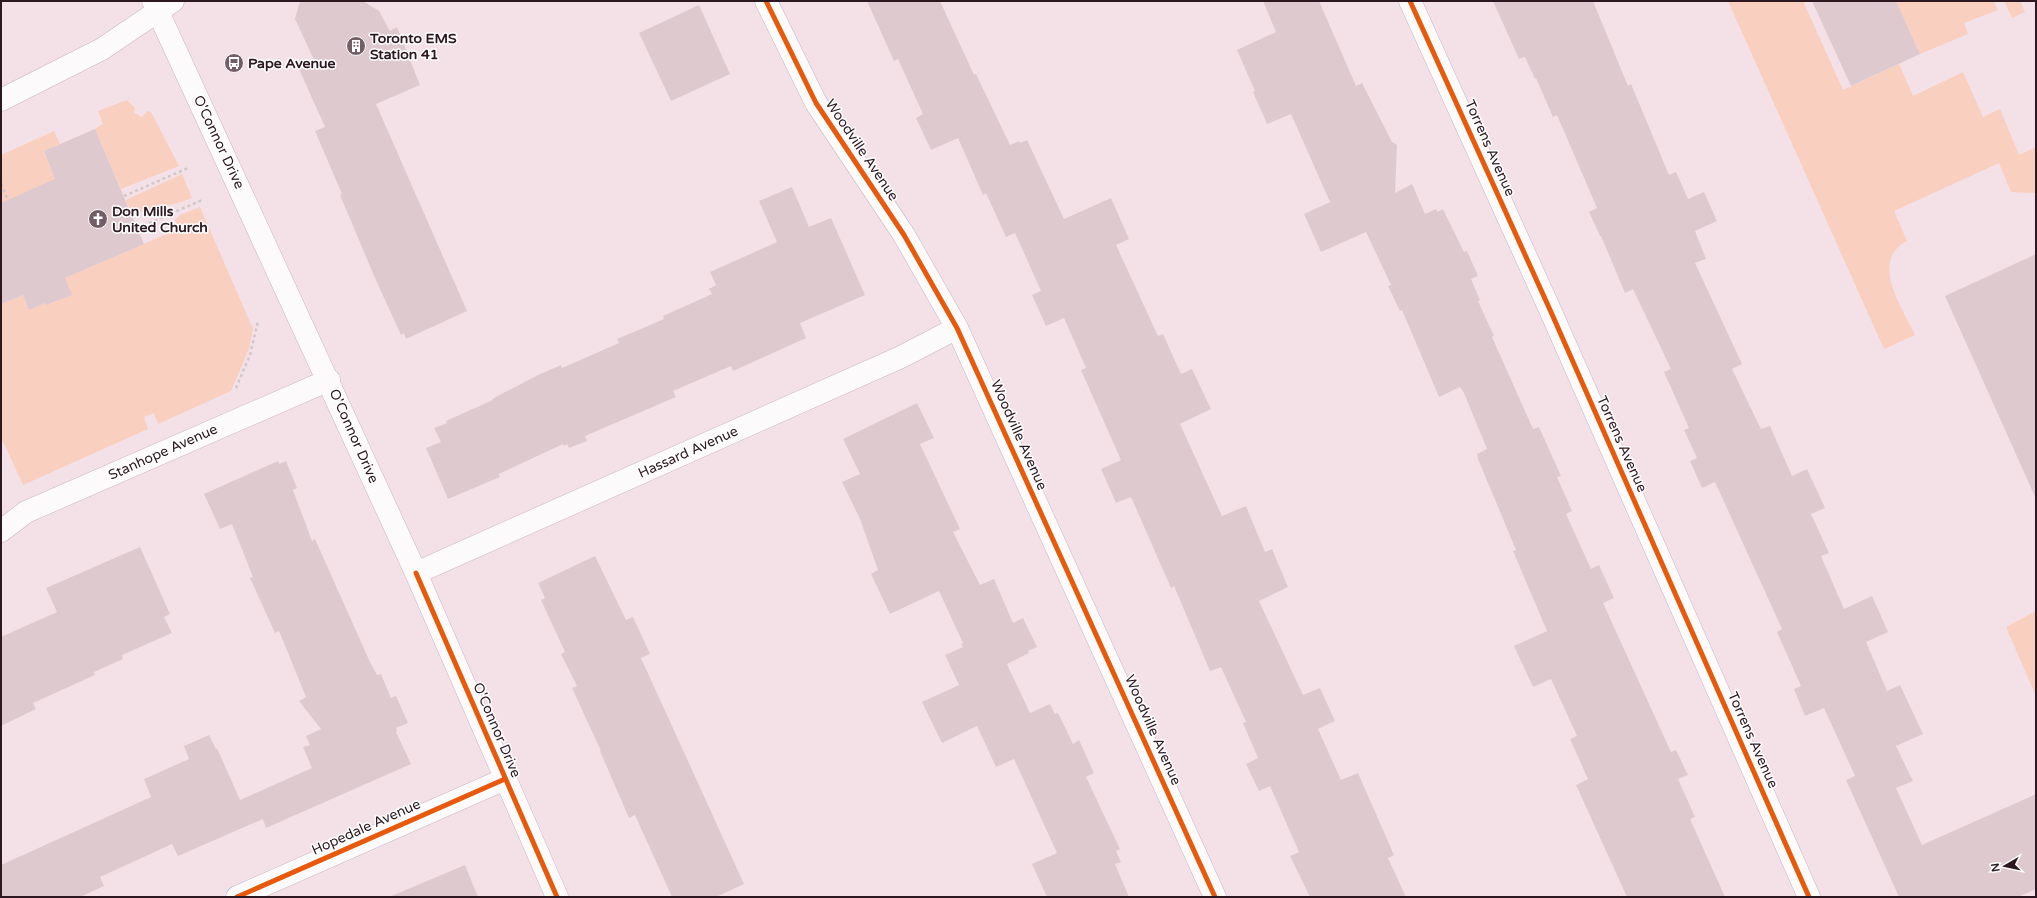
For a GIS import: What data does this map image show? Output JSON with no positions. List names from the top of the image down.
{
  "streets": {
    "street": [
      "O'Connor Drive",
      "Torrens Avenue",
      "Woodville Avenue",
      "Stanhope Avenue",
      "Hassard Avenue",
      "Hopedale Avenue"
    ]
  },
  "crossings": [
    ["O'Connor Drive", "Stanhope Avenue"],
    ["O'Connor Drive", "Hassard Avenue"],
    ["O'Connor Drive", "Hopedale Avenue"],
    ["Woodville Avenue", "Hassard Avenue"]
  ],
  "places": {
    "building": ["Toronto EMS Station 41"],
    "bus stop": ["Pape Avenue"],
    "church": ["Don Mills United Church"]
  },
  "north": "left"
}
